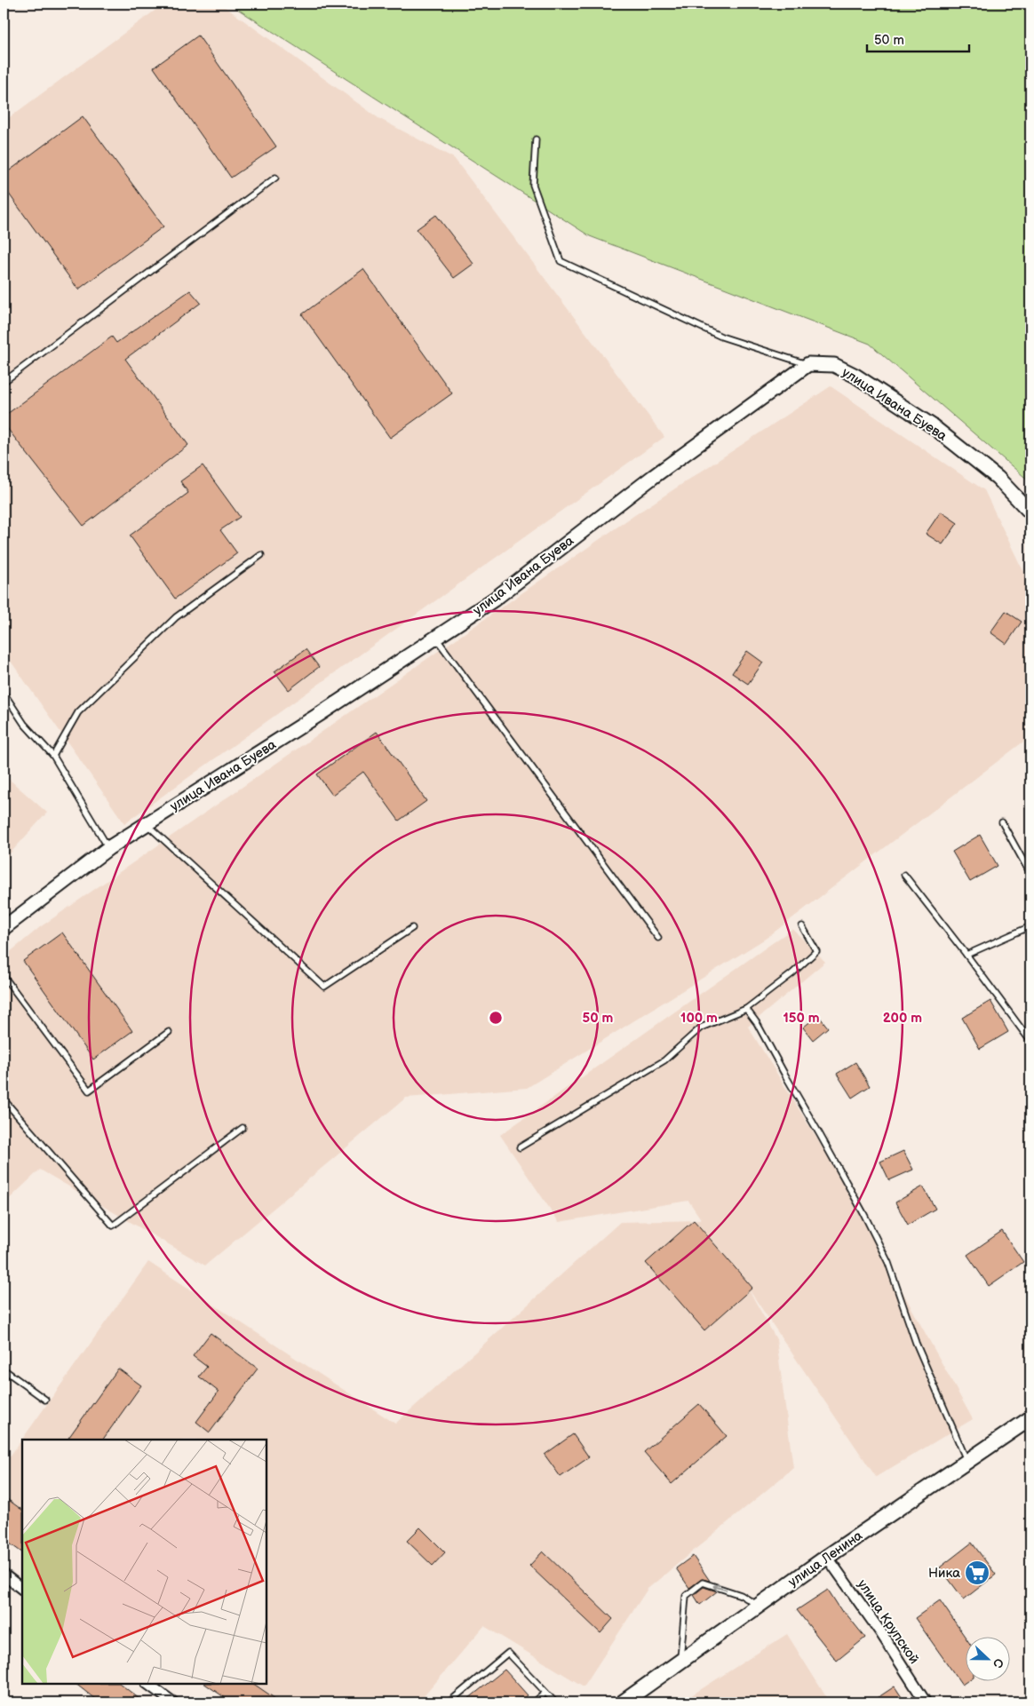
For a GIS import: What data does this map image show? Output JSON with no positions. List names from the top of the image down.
{
  "streets": {
    "main road": ["улица Ленина"],
    "street": ["улица Ивана Буева", "улица Крупской"]
  },
  "crossings": [
    ["улица Ленина", "улица Крупской"]
  ],
  "places": {
    "supermarket": ["Ника"]
  },
  "scale_bar": "50 m",
  "north": "right",
  "rings": [
    "50 m",
    "100 m",
    "150 m",
    "200 m"
  ]
}
